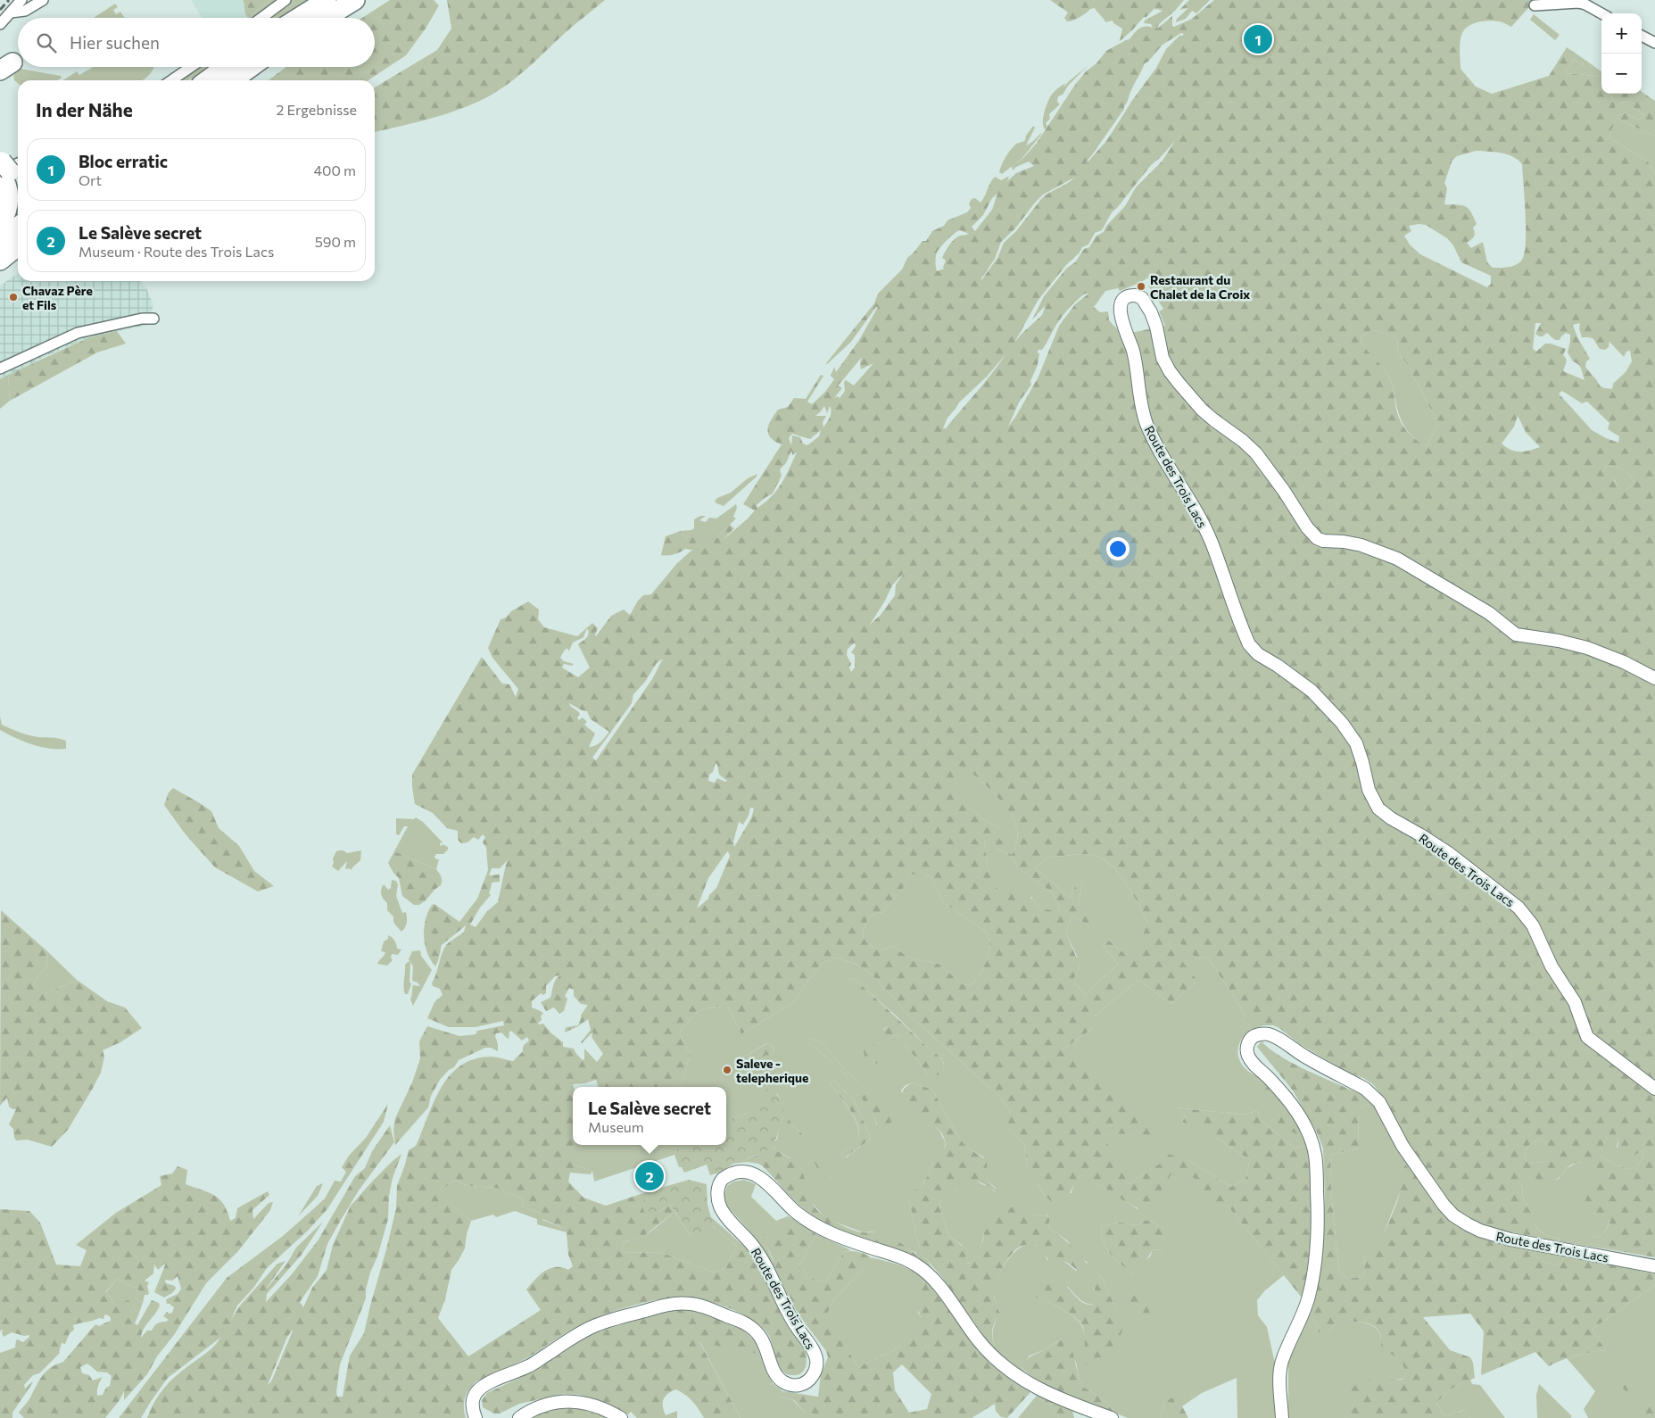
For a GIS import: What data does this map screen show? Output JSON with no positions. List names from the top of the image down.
{
  "streets": {
    "street": ["Route des Trois Lacs"]
  },
  "places": ["Restaurant du Chalet de la Croix", "Chavaz Père et Fils", "Saleve - telepherique"],
  "page": {
    "map_buttons": ["+", "−"],
    "search": "Hier suchen",
    "pins": ["1", "2"],
    "heading": ["In der Nähe", "2 Ergebnisse"],
    "list": [
      {
        "mark": "1",
        "name": "Bloc erratic",
        "note": "Ort",
        "value": "400 m"
      },
      {
        "mark": "2",
        "name": "Le Salève secret",
        "note": "Museum · Route des Trois Lacs",
        "value": "590 m"
      }
    ],
    "popup": ["Le Salève secret", "Museum"]
  }
}
